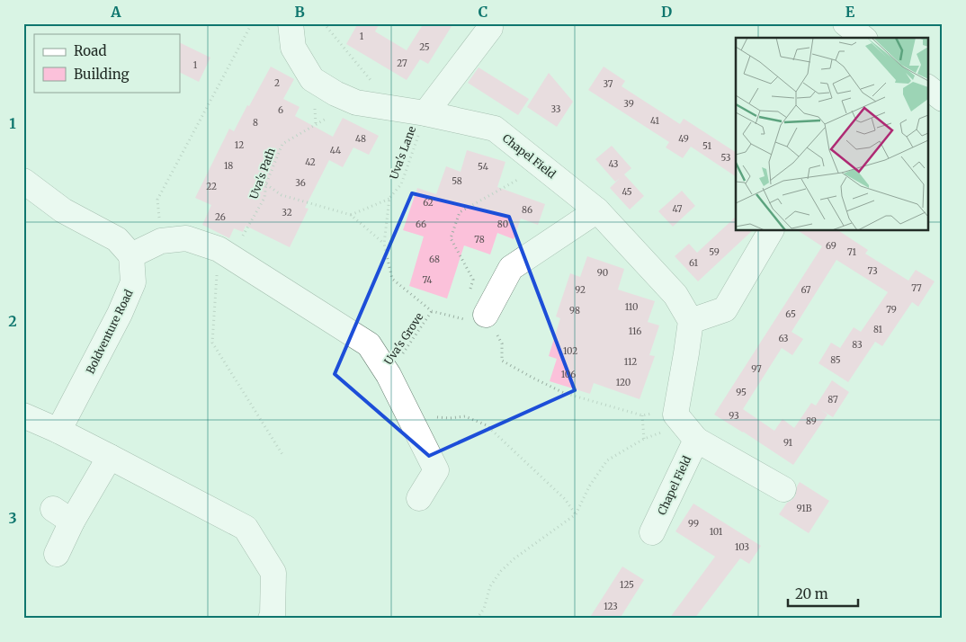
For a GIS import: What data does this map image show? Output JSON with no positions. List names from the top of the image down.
{
  "streets": {
    "street": ["Chapel Field", "Boldventure Road"],
    "path": ["Uva's Lane", "Uva's Path", "Uva's Grove"]
  },
  "crossings": [
    ["Uva's Lane", "Chapel Field"],
    ["Uva's Lane", "Uva's Grove"],
    ["Chapel Field", "Uva's Path"]
  ],
  "house_numbers": [
    "1",
    "25",
    "27",
    "1",
    "2",
    "37",
    "39",
    "33",
    "6",
    "41",
    "8",
    "48",
    "49",
    "12",
    "51",
    "44",
    "53",
    "42",
    "43",
    "18",
    "54",
    "58",
    "36",
    "22",
    "45",
    "62",
    "47",
    "86",
    "32",
    "26",
    "66",
    "80",
    "78",
    "69",
    "59",
    "71",
    "68",
    "61",
    "73",
    "90",
    "74",
    "77",
    "92",
    "67",
    "110",
    "79",
    "98",
    "65",
    "81",
    "116",
    "63",
    "83",
    "102",
    "85",
    "112",
    "97",
    "106",
    "120",
    "95",
    "87",
    "93",
    "89",
    "91",
    "91B",
    "99",
    "101",
    "103",
    "125",
    "123"
  ],
  "legend": ["Road", "Building"],
  "scale_bar": "20 m",
  "grid": {
    "columns": [
      "A",
      "B",
      "C",
      "D",
      "E"
    ],
    "rows": ["1", "2", "3"]
  }
}
